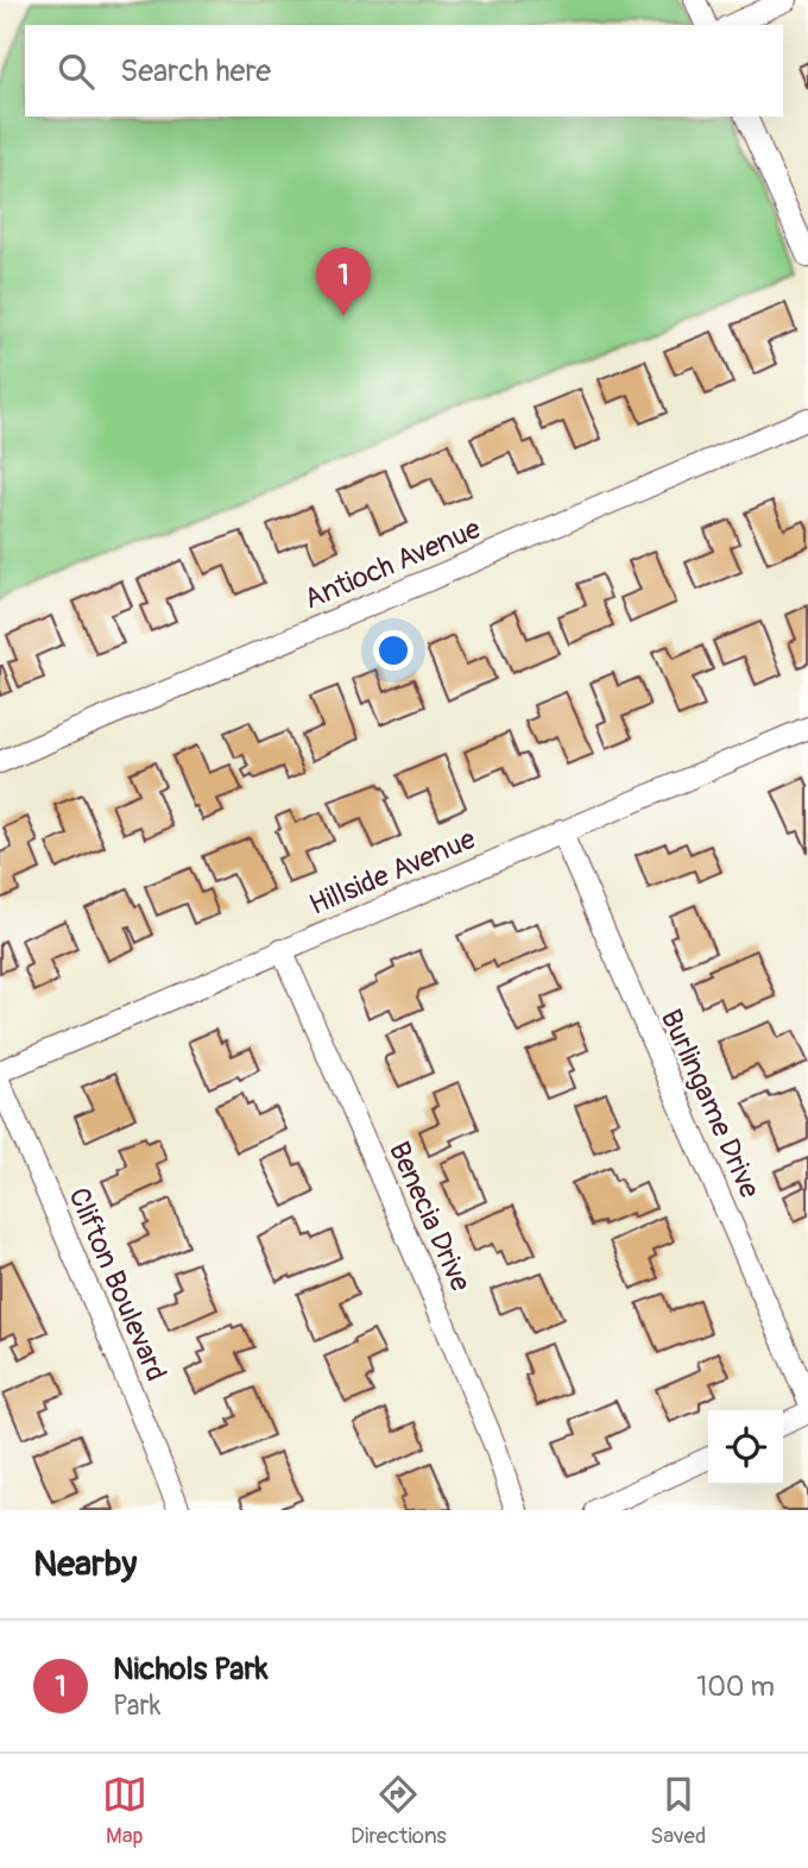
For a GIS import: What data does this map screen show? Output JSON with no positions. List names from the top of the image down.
{
  "streets": {
    "street": [
      "Antioch Avenue",
      "Hillside Avenue",
      "Burlingame Drive",
      "Benecia Drive",
      "Clifton Boulevard"
    ]
  },
  "crossings": [
    ["Hillside Avenue", "Burlingame Drive"],
    ["Hillside Avenue", "Benecia Drive"]
  ],
  "page": {
    "search": "Search here",
    "pins": "1",
    "heading": "Nearby",
    "list": [
      {
        "mark": "1",
        "name": "Nichols Park",
        "note": "Park",
        "value": "100 m"
      }
    ],
    "nav": ["Map", "Directions", "Saved"]
  }
}
